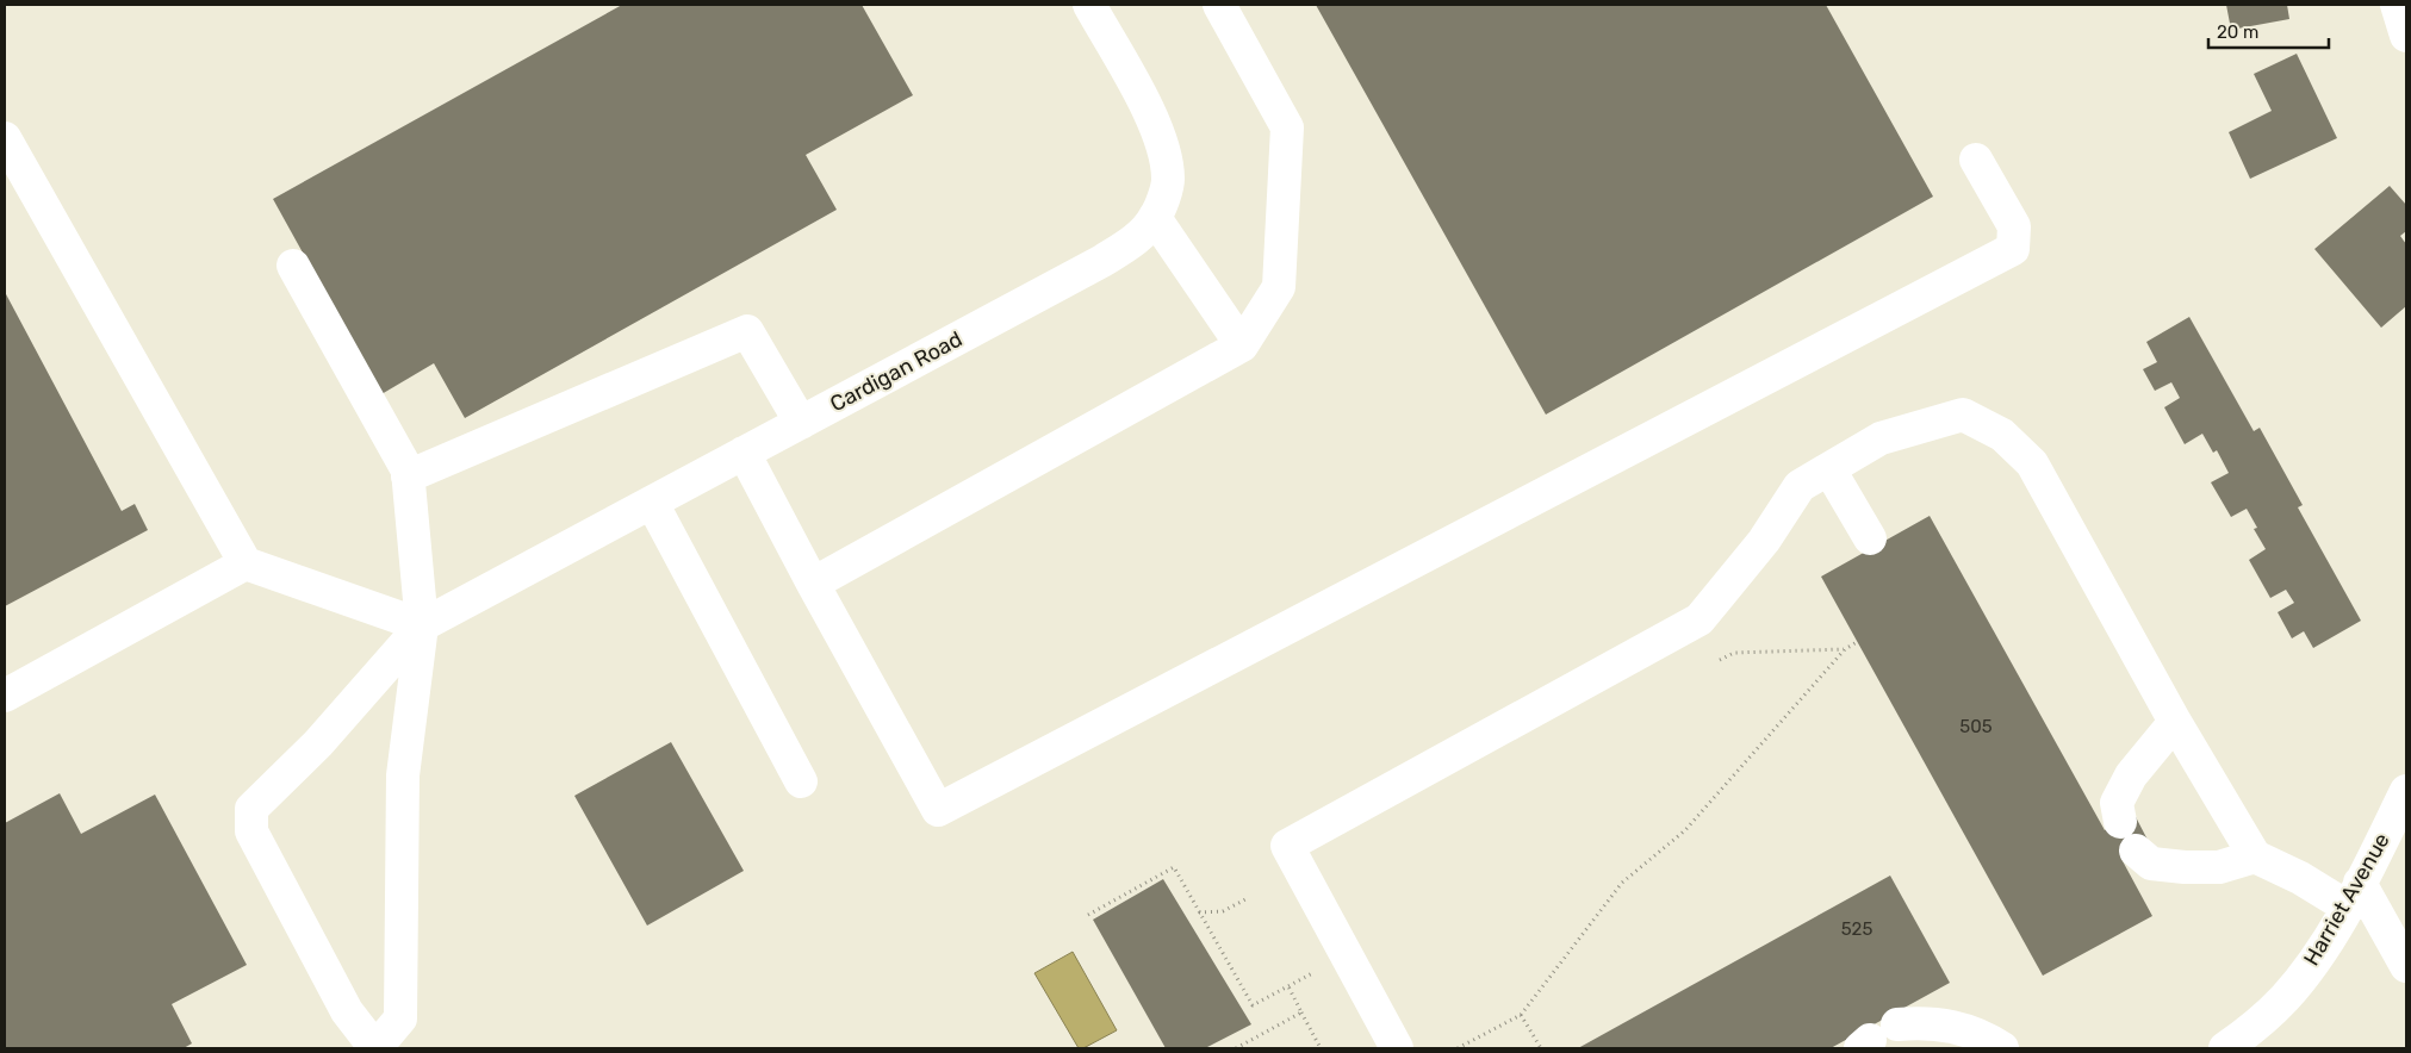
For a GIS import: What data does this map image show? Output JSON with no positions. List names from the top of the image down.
{
  "streets": {
    "street": ["Cardigan Road", "Harriet Avenue"]
  },
  "house_numbers": ["505", "525"],
  "scale_bar": "20 m"
}
